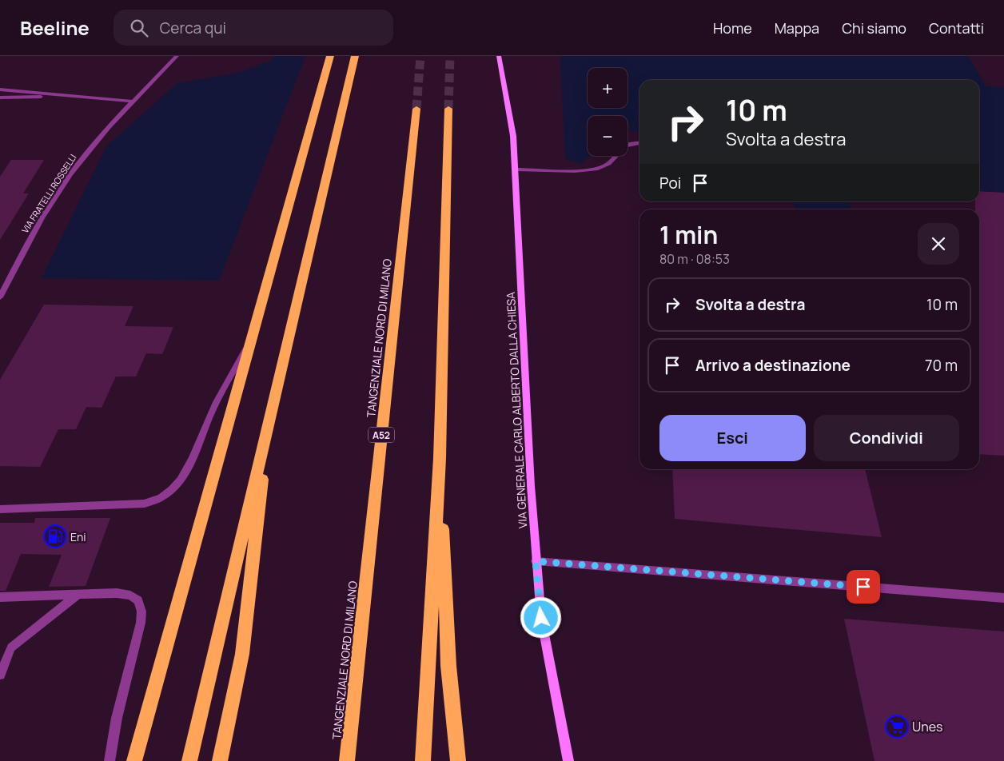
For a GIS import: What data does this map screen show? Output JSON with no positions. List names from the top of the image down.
{
  "streets": {
    "highway": ["TANGENZIALE NORD DI MILANO", "A52"],
    "street": ["VIA FRATELLI ROSSELLI", "VIA GENERALE CARLO ALBERTO DALLA CHIESA"]
  },
  "places": {
    "fuel station": ["Eni"],
    "supermarket": ["Unes"]
  },
  "page": {
    "header": "Beeline",
    "search": "Cerca qui",
    "nav": [
      "Home",
      "Mappa",
      "Chi siamo",
      "Contatti"
    ],
    "map_buttons": ["+", "−"],
    "turn": ["10 m", "Svolta a destra"],
    "then": "Poi",
    "heading": ["1 min", "80 m · 08:53"],
    "list": [
      {
        "name": "Svolta a destra",
        "value": "10 m"
      },
      {
        "name": "Arrivo a destinazione",
        "value": "70 m"
      }
    ],
    "buttons": ["Esci", "Condividi"]
  }
}
